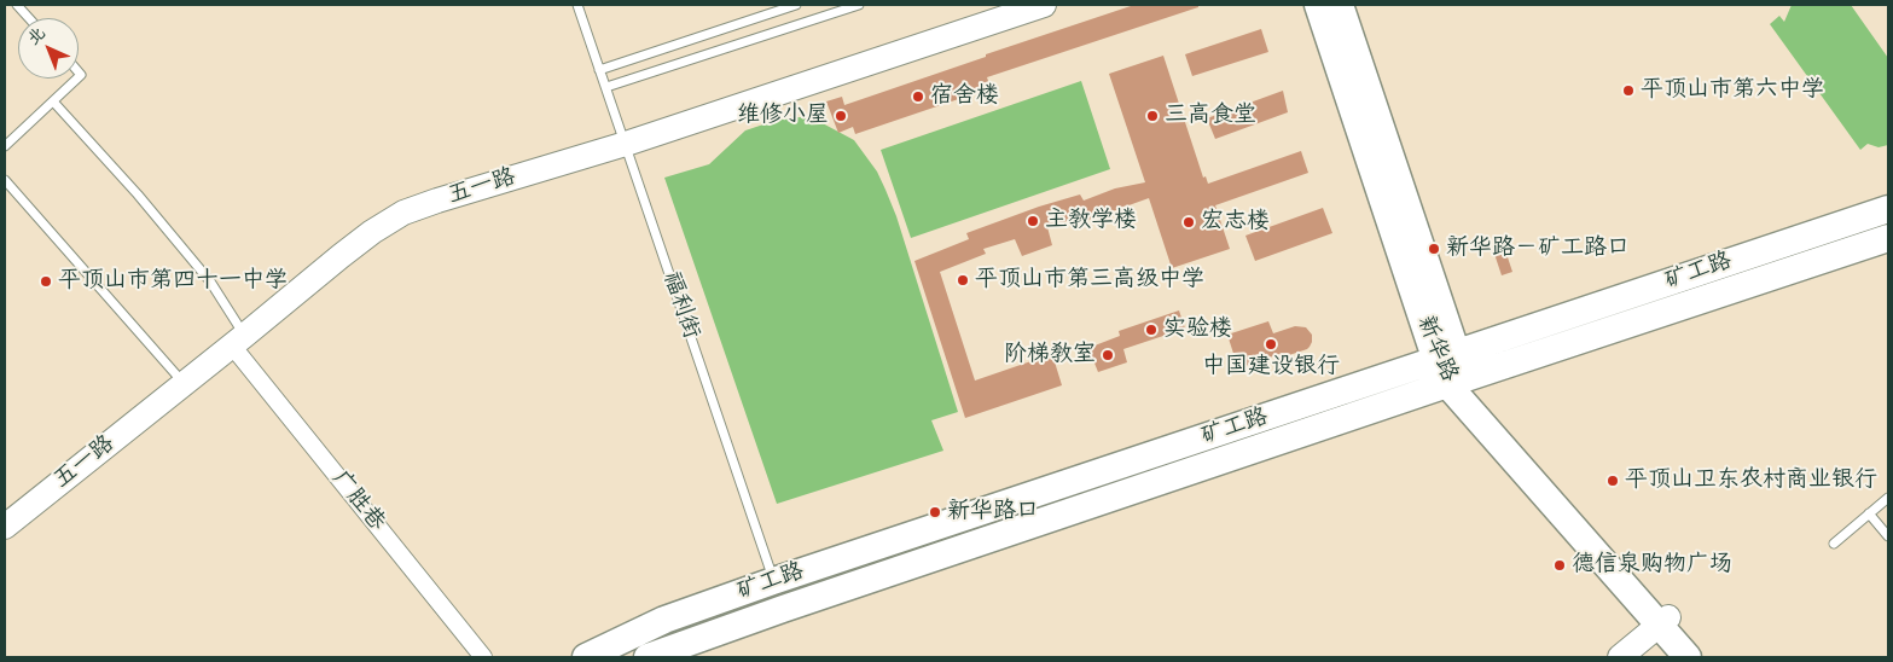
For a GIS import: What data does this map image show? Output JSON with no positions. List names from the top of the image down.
{
  "streets": {
    "main road": ["矿工路", "新华路"],
    "street": ["五一路", "广胜巷"],
    "lane": ["福利街"]
  },
  "crossings": [
    ["五一路", "福利街"],
    ["五一路", "广胜巷"],
    ["矿工路", "福利街"],
    ["矿工路", "新华路"]
  ],
  "places": [
    "平顶山市第六中学",
    "宿舍楼",
    "维修小屋",
    "三高食堂",
    "主教学楼",
    "宏志楼",
    "新华路－矿工路口",
    "平顶山市第三高级中学",
    "平顶山市第四十一中学",
    "实验楼",
    "中国建设银行",
    "阶梯教室",
    "平顶山卫东农村商业银行",
    "新华路口",
    "德信泉购物广场"
  ],
  "north": "top left"
}
